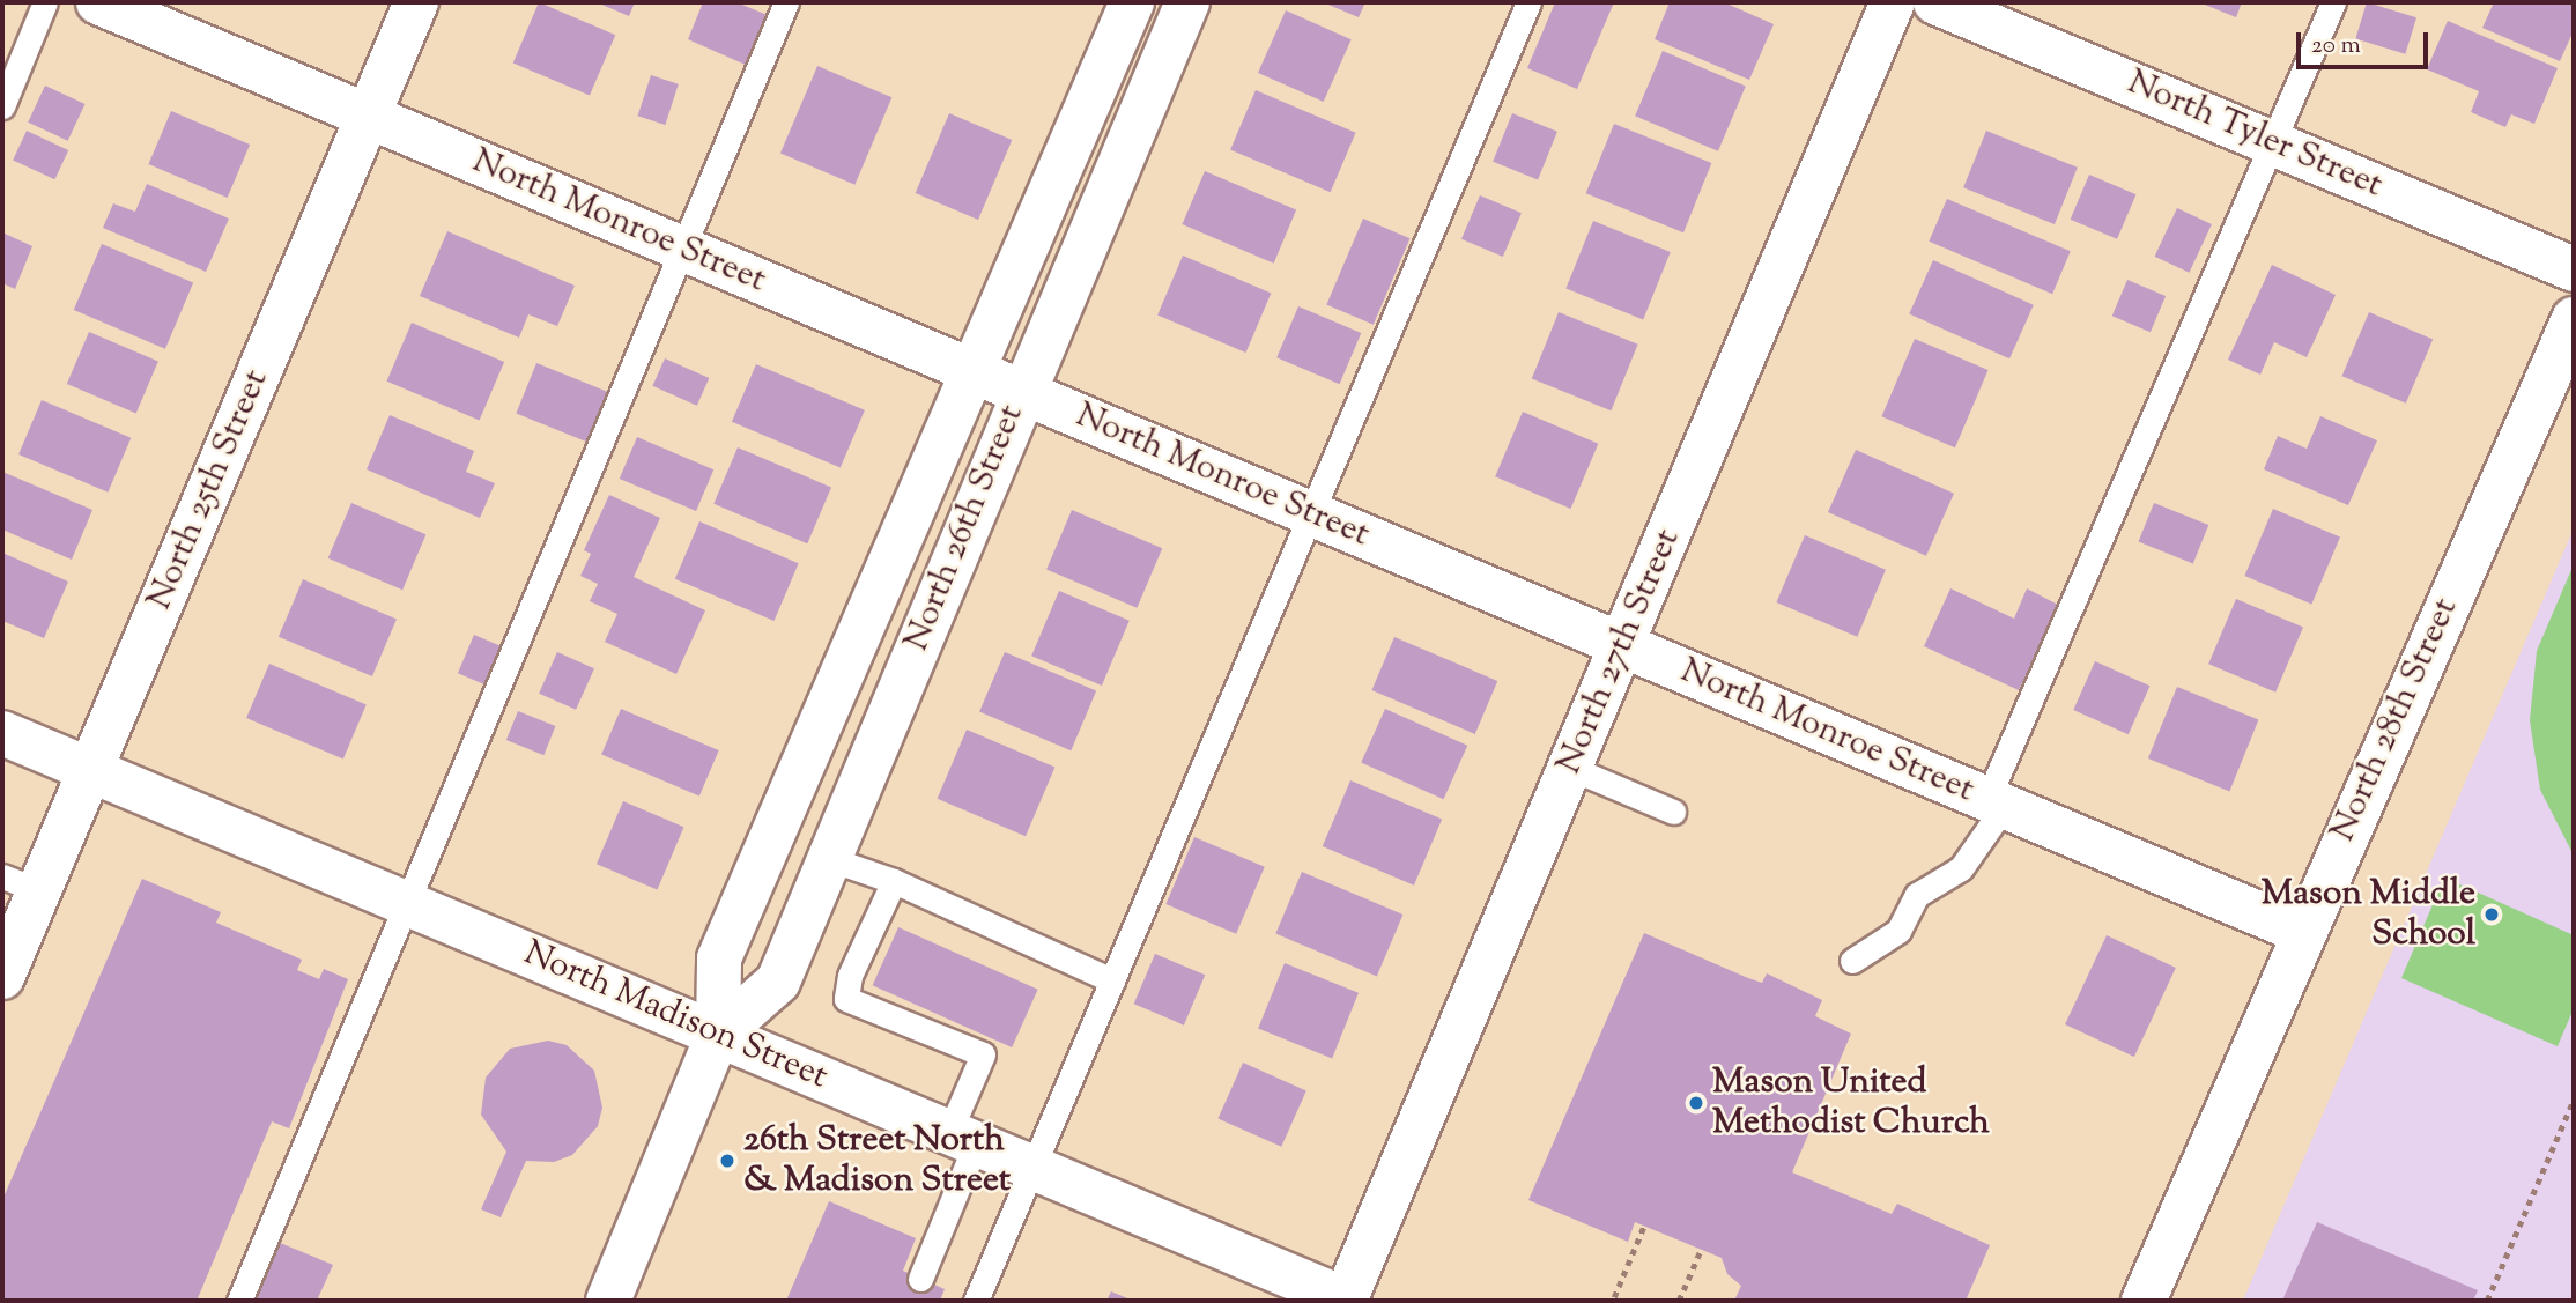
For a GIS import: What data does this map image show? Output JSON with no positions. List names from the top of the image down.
{
  "streets": {
    "street": [
      "North Tyler Street",
      "North Monroe Street",
      "North 25th Street",
      "North 26th Street",
      "North 27th Street",
      "North 28th Street",
      "North Madison Street"
    ]
  },
  "crossings": [
    ["North Monroe Street", "North 25th Street"],
    ["North Monroe Street", "North 26th Street"],
    ["North Monroe Street", "North 27th Street"],
    ["North Monroe Street", "North 28th Street"],
    ["North 25th Street", "North Madison Street"],
    ["North 26th Street", "North Madison Street"],
    ["North 27th Street", "North Madison Street"]
  ],
  "places": ["Mason Middle School", "Mason United Methodist Church", "26th Street North & Madison Street"],
  "scale_bar": "20 m"
}
